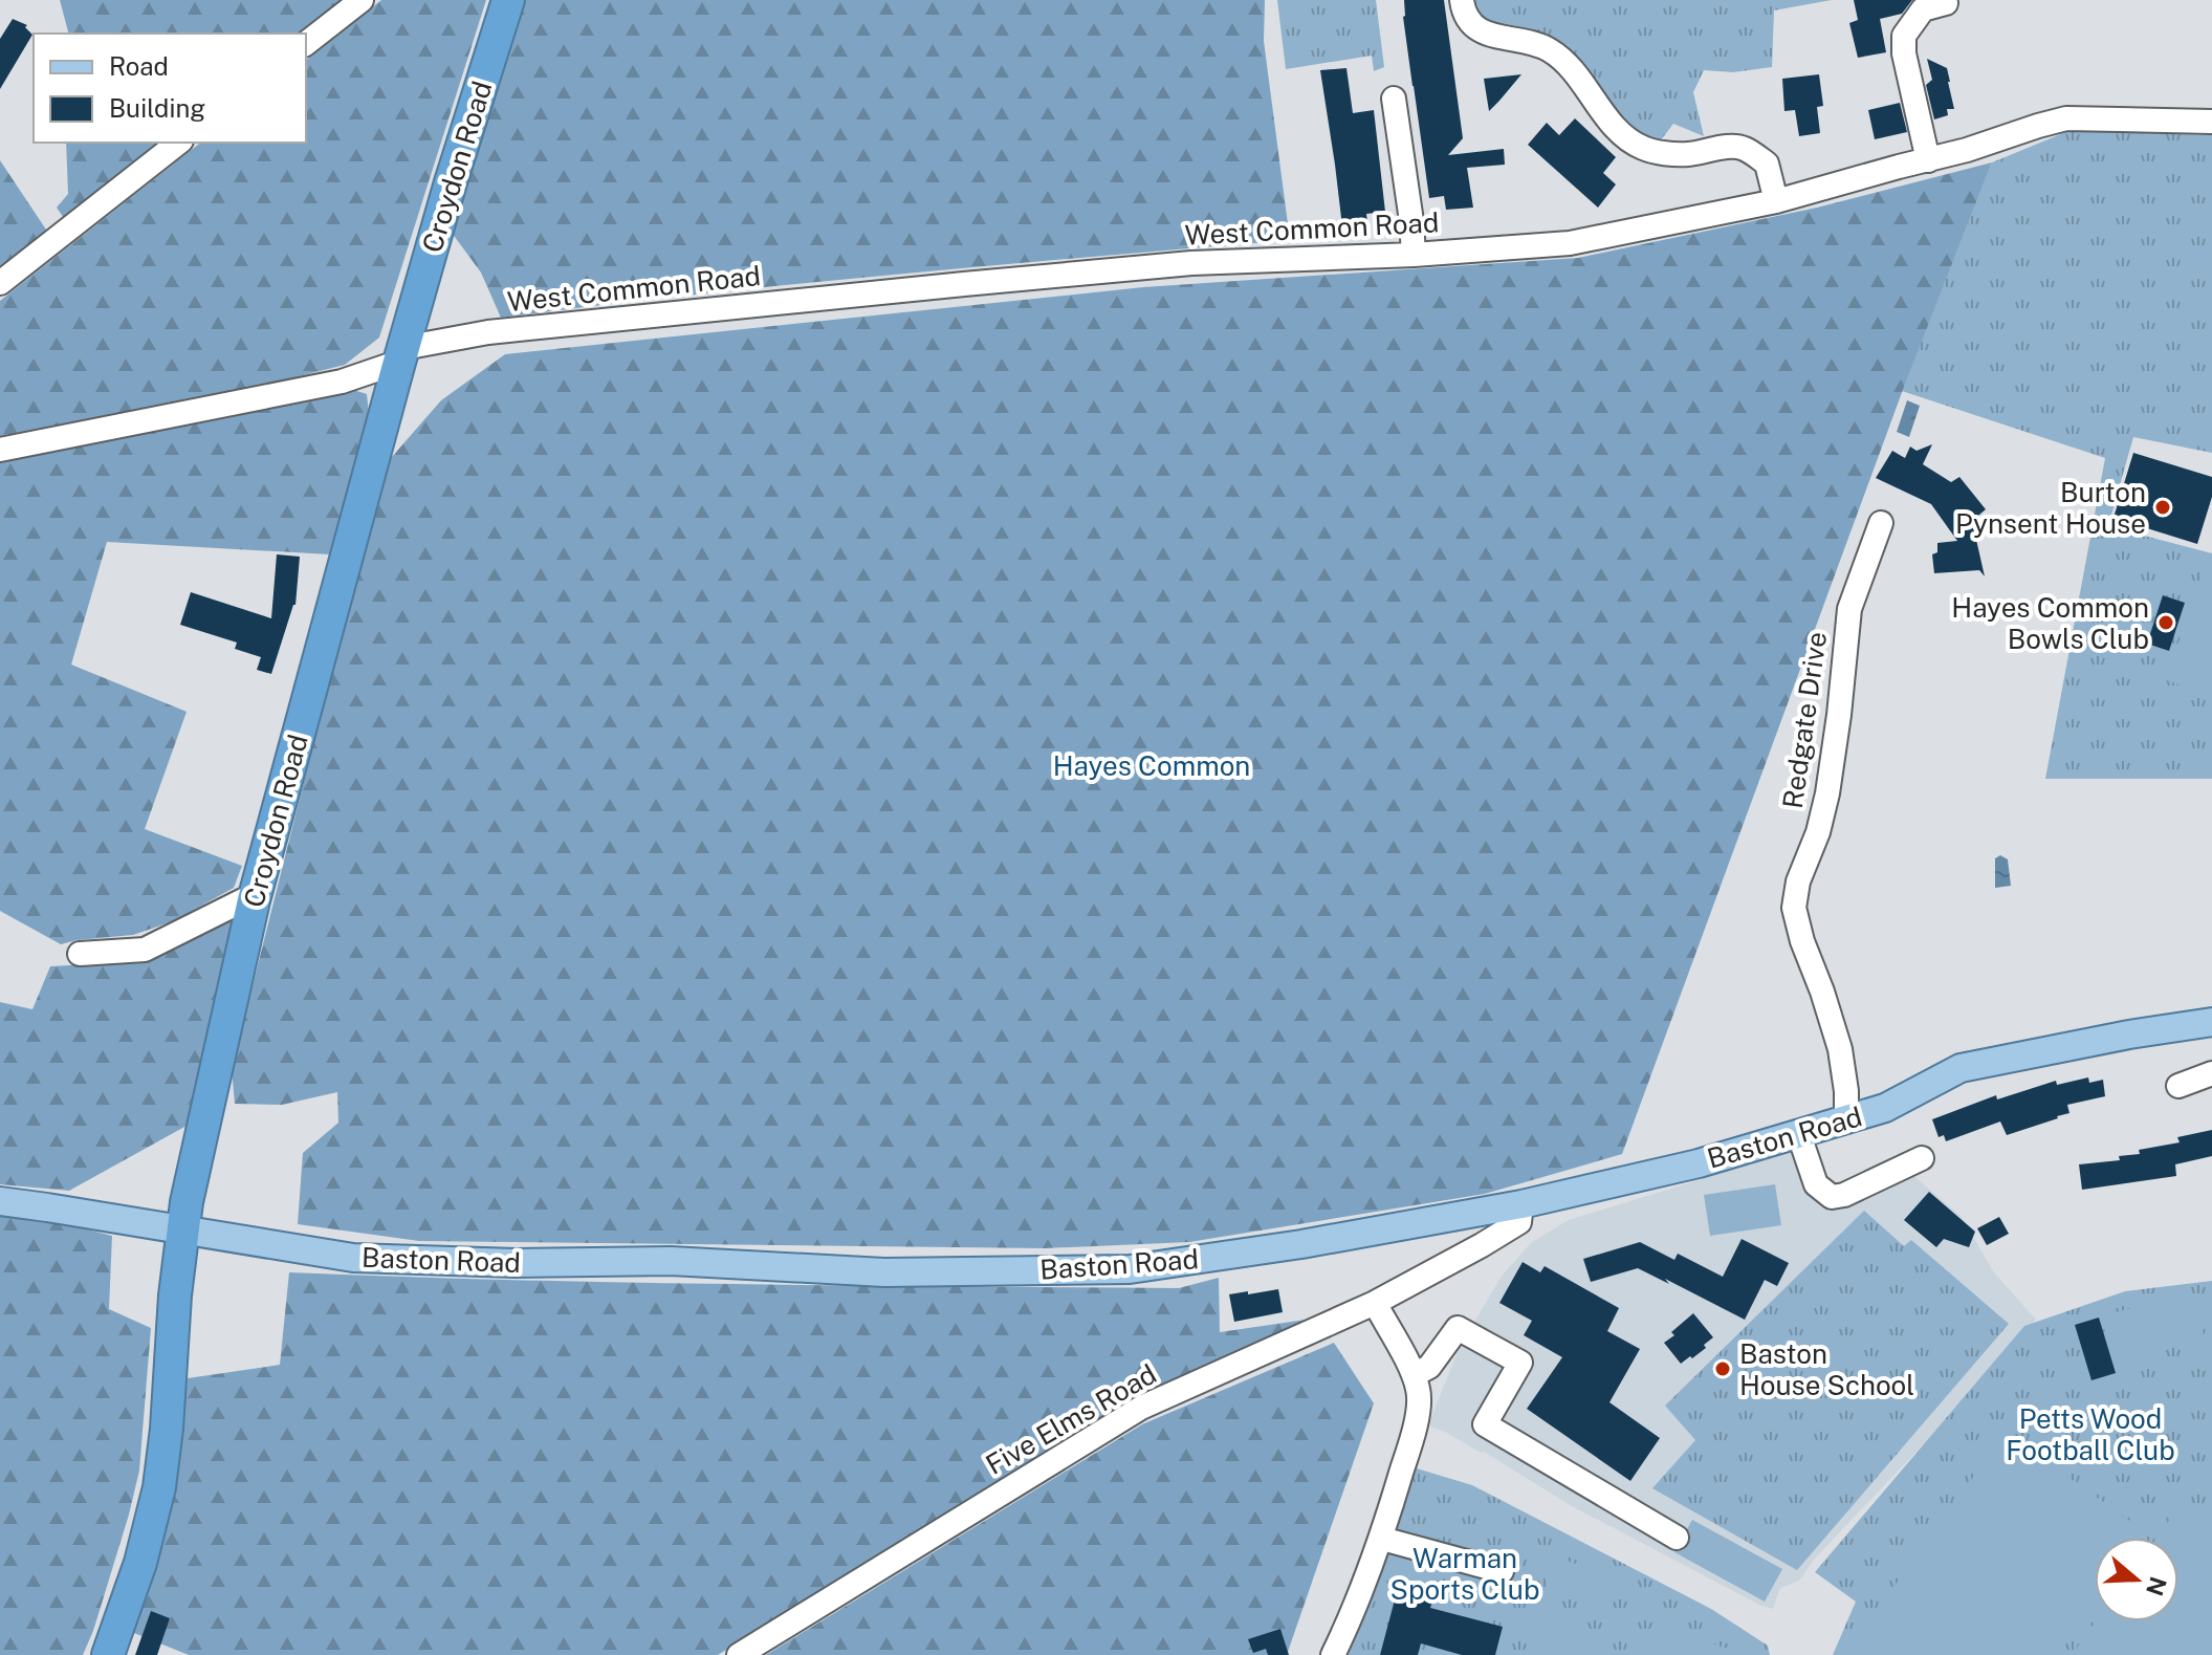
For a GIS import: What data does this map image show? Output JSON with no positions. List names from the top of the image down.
{
  "streets": {
    "highway": ["Croydon Road"],
    "main road": ["Baston Road"],
    "street": ["West Common Road", "Redgate Drive", "Five Elms Road"]
  },
  "crossings": [
    ["Croydon Road", "West Common Road"],
    ["Croydon Road", "Baston Road"],
    ["Redgate Drive", "Baston Road"],
    ["Baston Road", "Five Elms Road"]
  ],
  "parks": ["Hayes Common", "Petts Wood Football Club", "Warman Sports Club"],
  "places": ["Burton Pynsent House", "Hayes Common Bowls Club", "Baston House School"],
  "legend": ["Road", "Building"],
  "north": "right"
}
